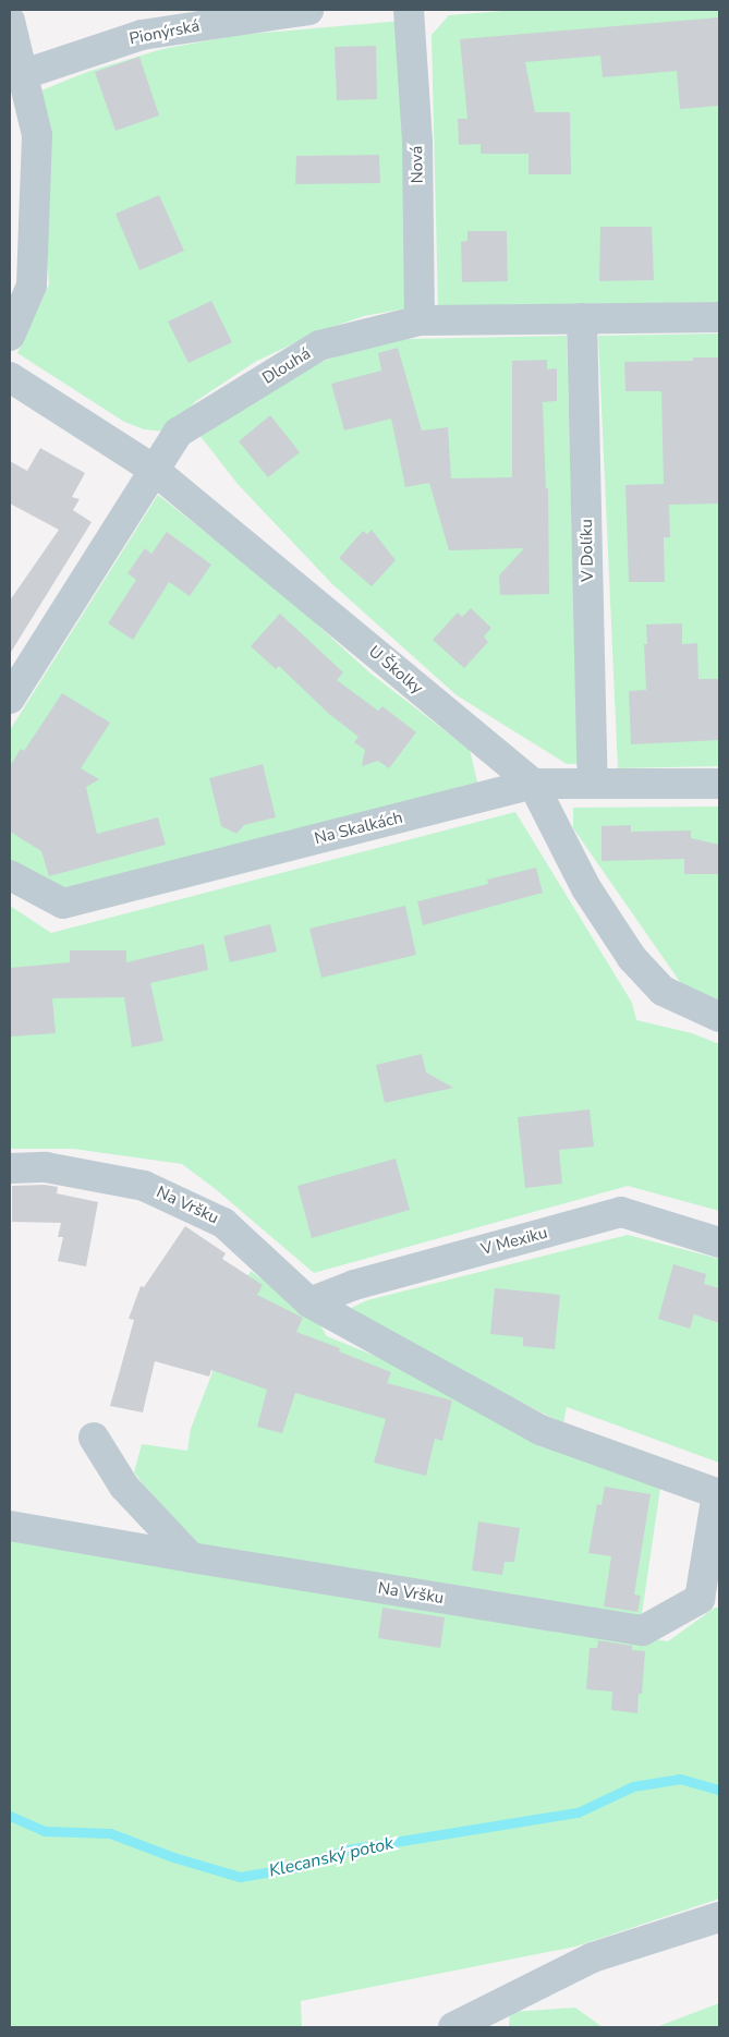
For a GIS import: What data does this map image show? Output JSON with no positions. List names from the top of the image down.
{
  "streets": {
    "street": [
      "Pionýrská",
      "Nová",
      "Dlouhá",
      "V Dolíku",
      "U Školky",
      "Na Skalkách",
      "Na Vršku",
      "V Mexiku"
    ]
  },
  "crossings": [
    ["Nová", "Dlouhá"],
    ["Dlouhá", "V Dolíku"],
    ["Dlouhá", "U Školky"],
    ["V Dolíku", "Na Skalkách"],
    ["U Školky", "Na Skalkách"],
    ["Na Vršku", "V Mexiku"]
  ],
  "water": ["Klecanský potok"]
}
